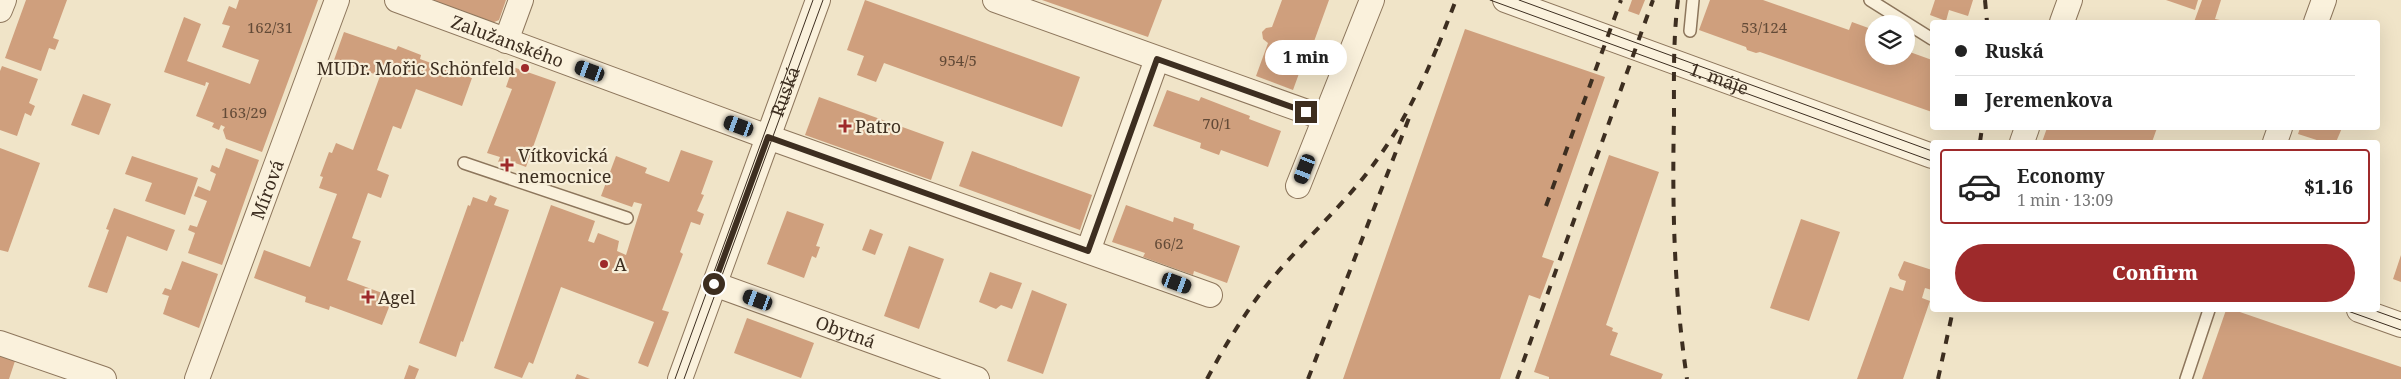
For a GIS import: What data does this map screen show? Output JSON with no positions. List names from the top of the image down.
{
  "streets": {
    "street": [
      "Zalužanského",
      "1. máje",
      "Ruská",
      "Mírová",
      "Obytná"
    ]
  },
  "crossings": [
    ["Zalužanského", "Ruská"],
    ["Ruská", "Obytná"]
  ],
  "places": {
    "other": ["MUDr. Mořic Schönfeld", "A"],
    "health": ["Patro", "Vítkovická nemocnice", "Agel"]
  },
  "house_numbers": [
    "162/31",
    "53/124",
    "954/5",
    "163/29",
    "70/1",
    "66/2"
  ],
  "page": {
    "banner": ["Ruská", "Jeremenkova"],
    "bubble": "1 min",
    "list": [
      {
        "name": "Economy",
        "note": "1 min · 13:09",
        "value": "$1.16"
      }
    ],
    "buttons": "Confirm"
  }
}
